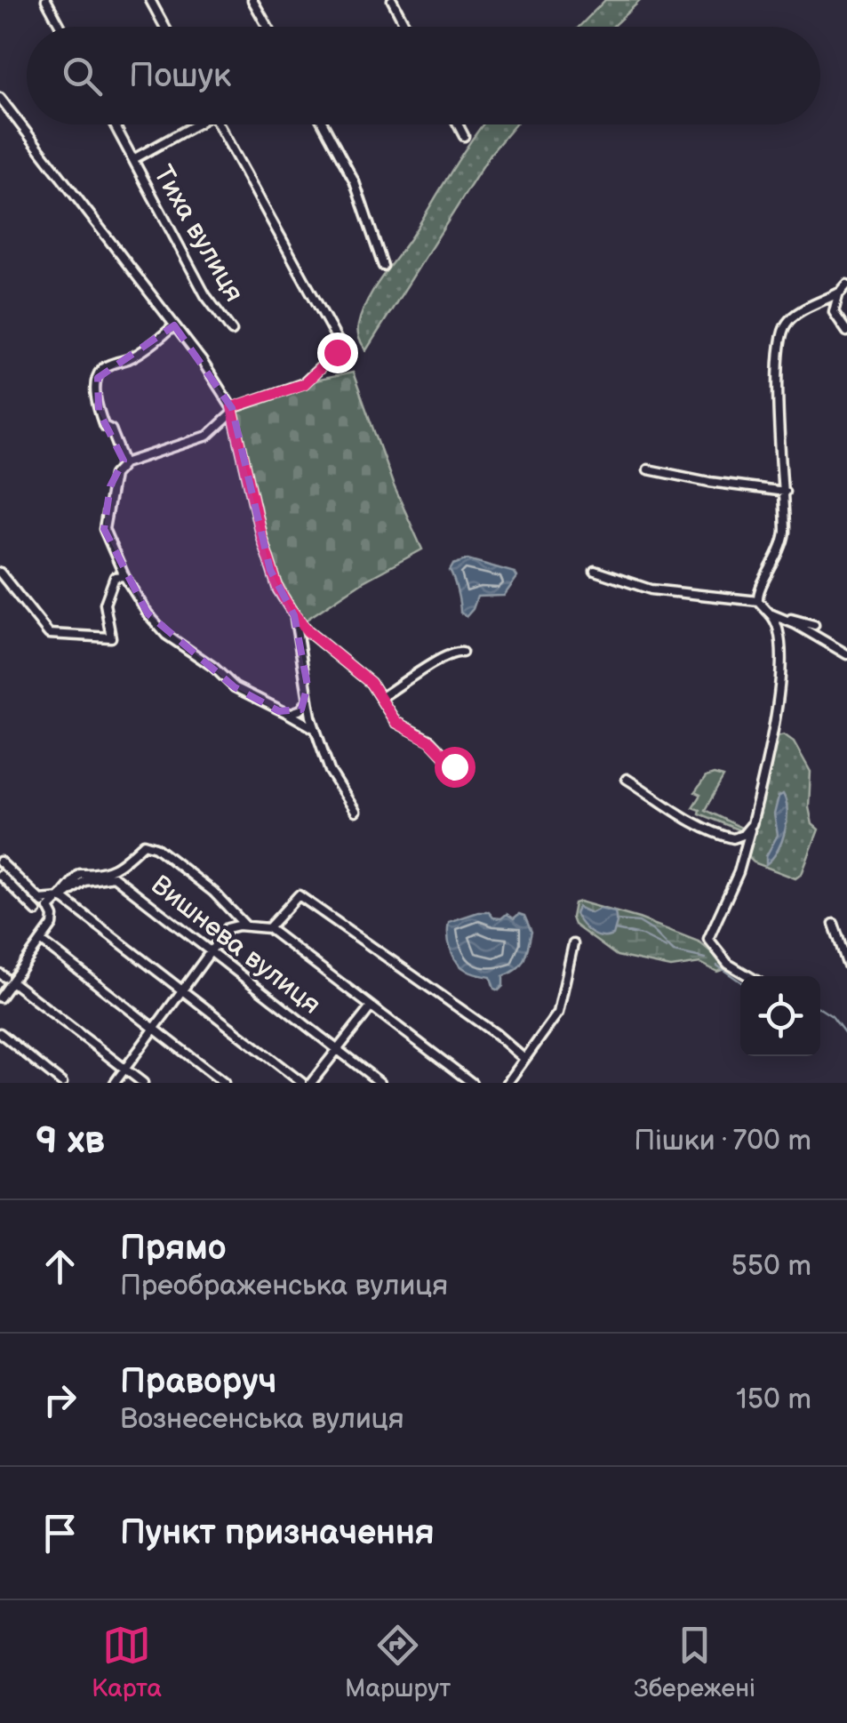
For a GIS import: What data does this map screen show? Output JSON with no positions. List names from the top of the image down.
{
  "streets": {
    "street": ["Тиха вулиця", "Вишнева вулиця"]
  },
  "page": {
    "search": "Пошук",
    "heading": ["9 хв", "Пішки · 700 m"],
    "list": [
      ["Прямо", "Преображенська вулиця", "550 m"],
      ["Праворуч", "Вознесенська вулиця", "150 m"],
      "Пункт призначення"
    ],
    "nav": ["Карта", "Маршрут", "Збережені"]
  }
}
